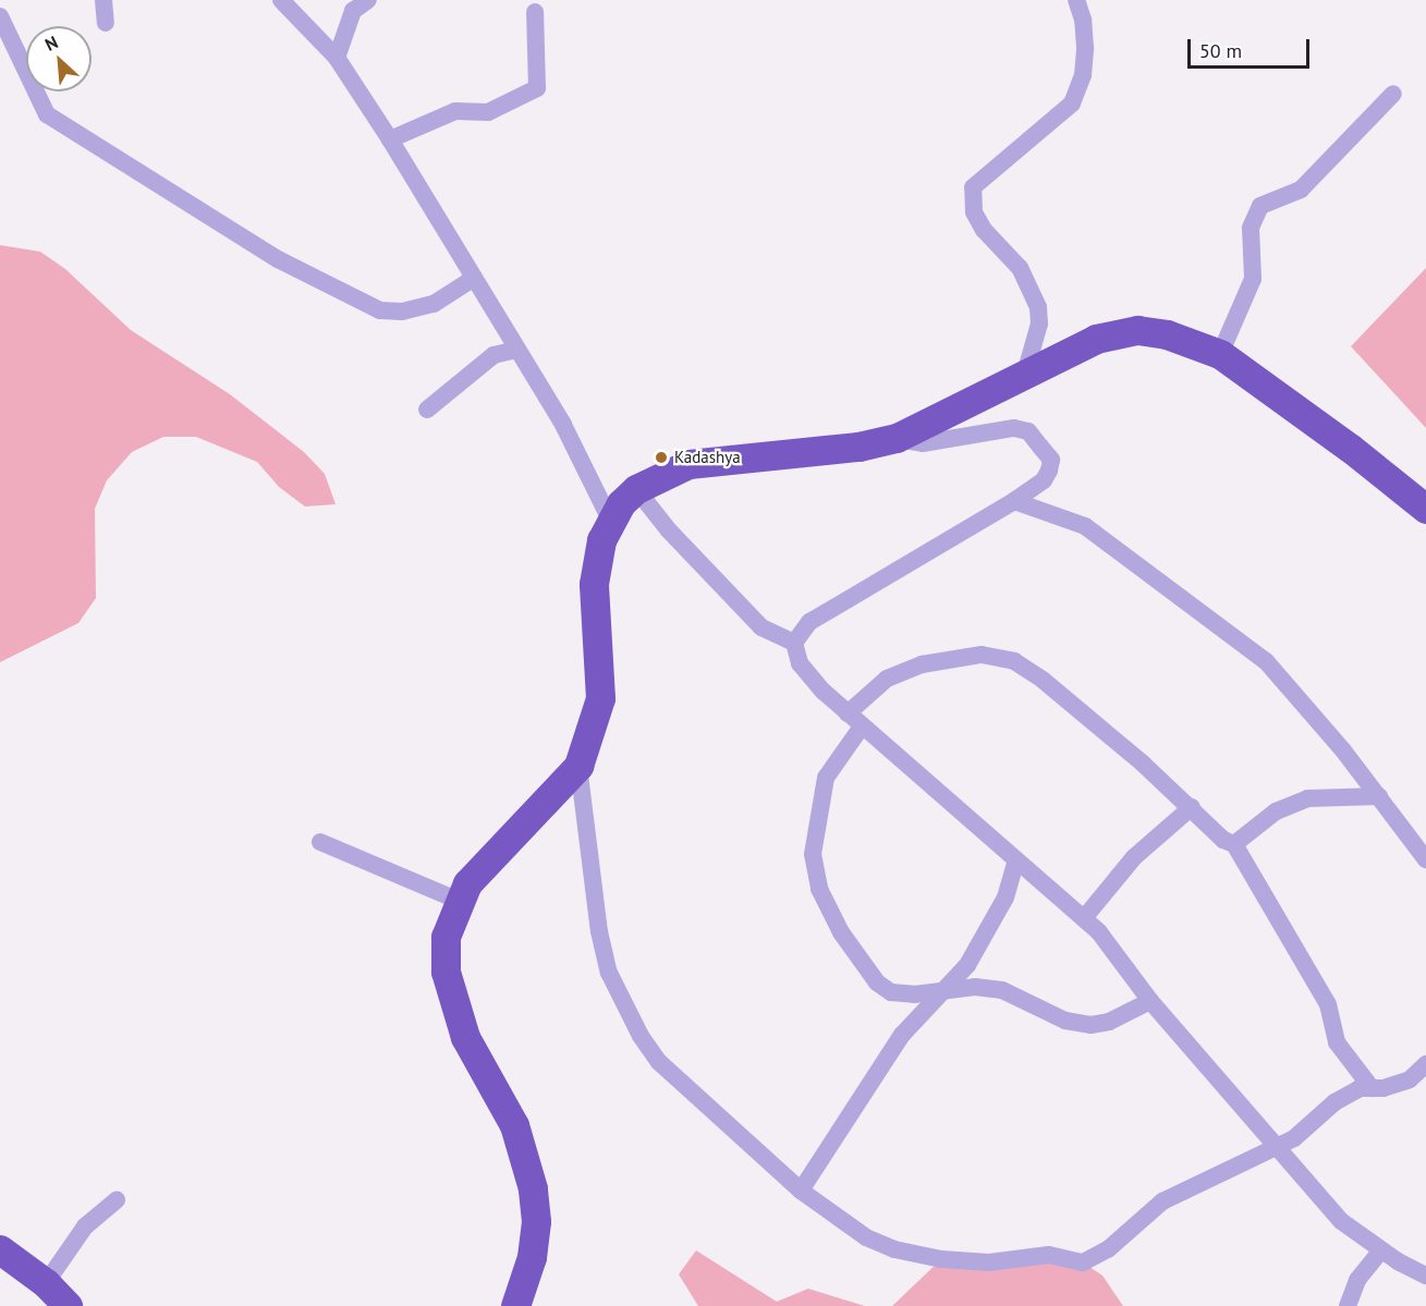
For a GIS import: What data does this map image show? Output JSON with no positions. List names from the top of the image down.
{
  "places": ["Kadashya"],
  "scale_bar": "50 m",
  "north": "top left"
}
